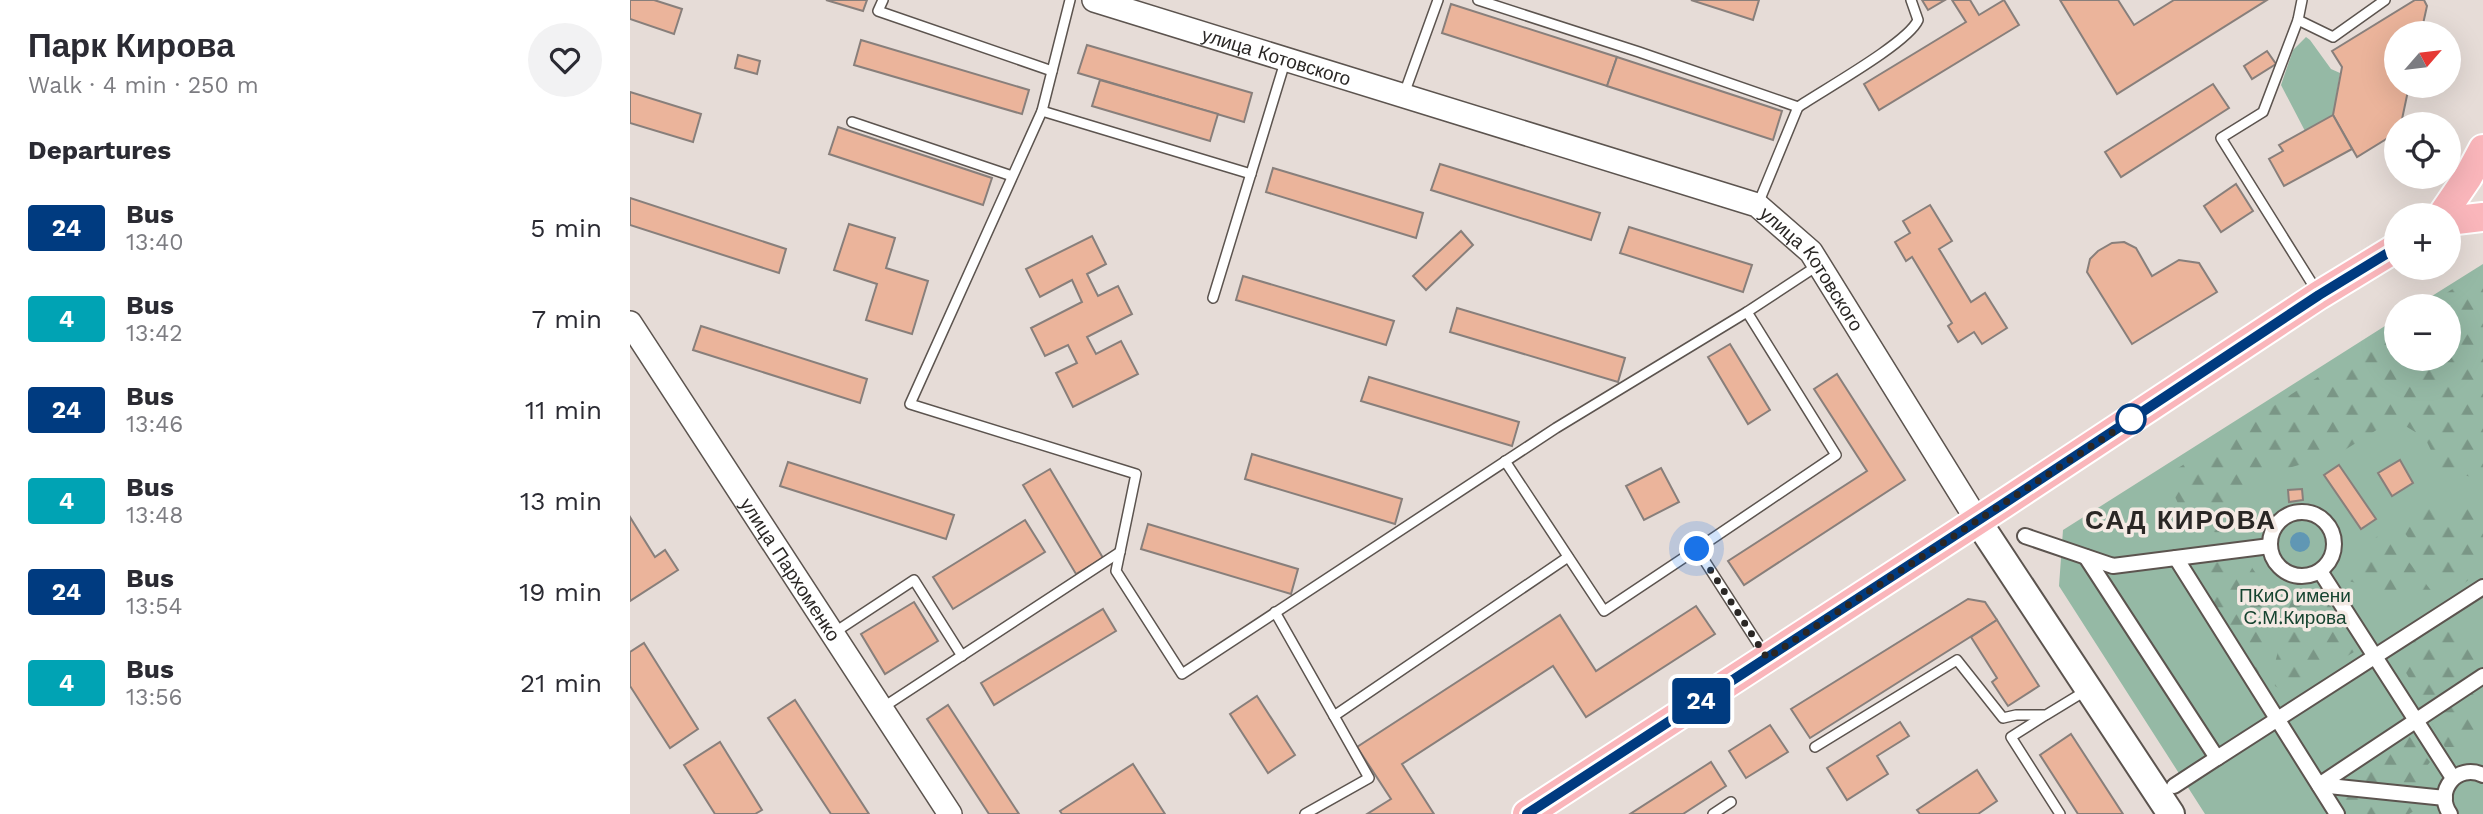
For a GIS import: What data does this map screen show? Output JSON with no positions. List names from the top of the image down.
{
  "streets": {
    "main road": ["улица Котовского"],
    "street": ["улица Пархоменко"]
  },
  "districts": ["САД КИРОВА"],
  "parks": ["ПКиО имени С.М.Кирова"],
  "lines": ["bus line 24"],
  "north": "top right",
  "page": {
    "heading": [
      ["Парк Кирова", "Walk · 4 min · 250 m"],
      "Departures"
    ],
    "on_map": "24",
    "map_buttons": ["+", "−"],
    "list": [
      {
        "mark": "24",
        "name": "Bus",
        "note": "13:40",
        "value": "5 min"
      },
      {
        "mark": "4",
        "name": "Bus",
        "note": "13:42",
        "value": "7 min"
      },
      {
        "mark": "24",
        "name": "Bus",
        "note": "13:46",
        "value": "11 min"
      },
      {
        "mark": "4",
        "name": "Bus",
        "note": "13:48",
        "value": "13 min"
      },
      {
        "mark": "24",
        "name": "Bus",
        "note": "13:54",
        "value": "19 min"
      },
      {
        "mark": "4",
        "name": "Bus",
        "note": "13:56",
        "value": "21 min"
      }
    ]
  }
}
